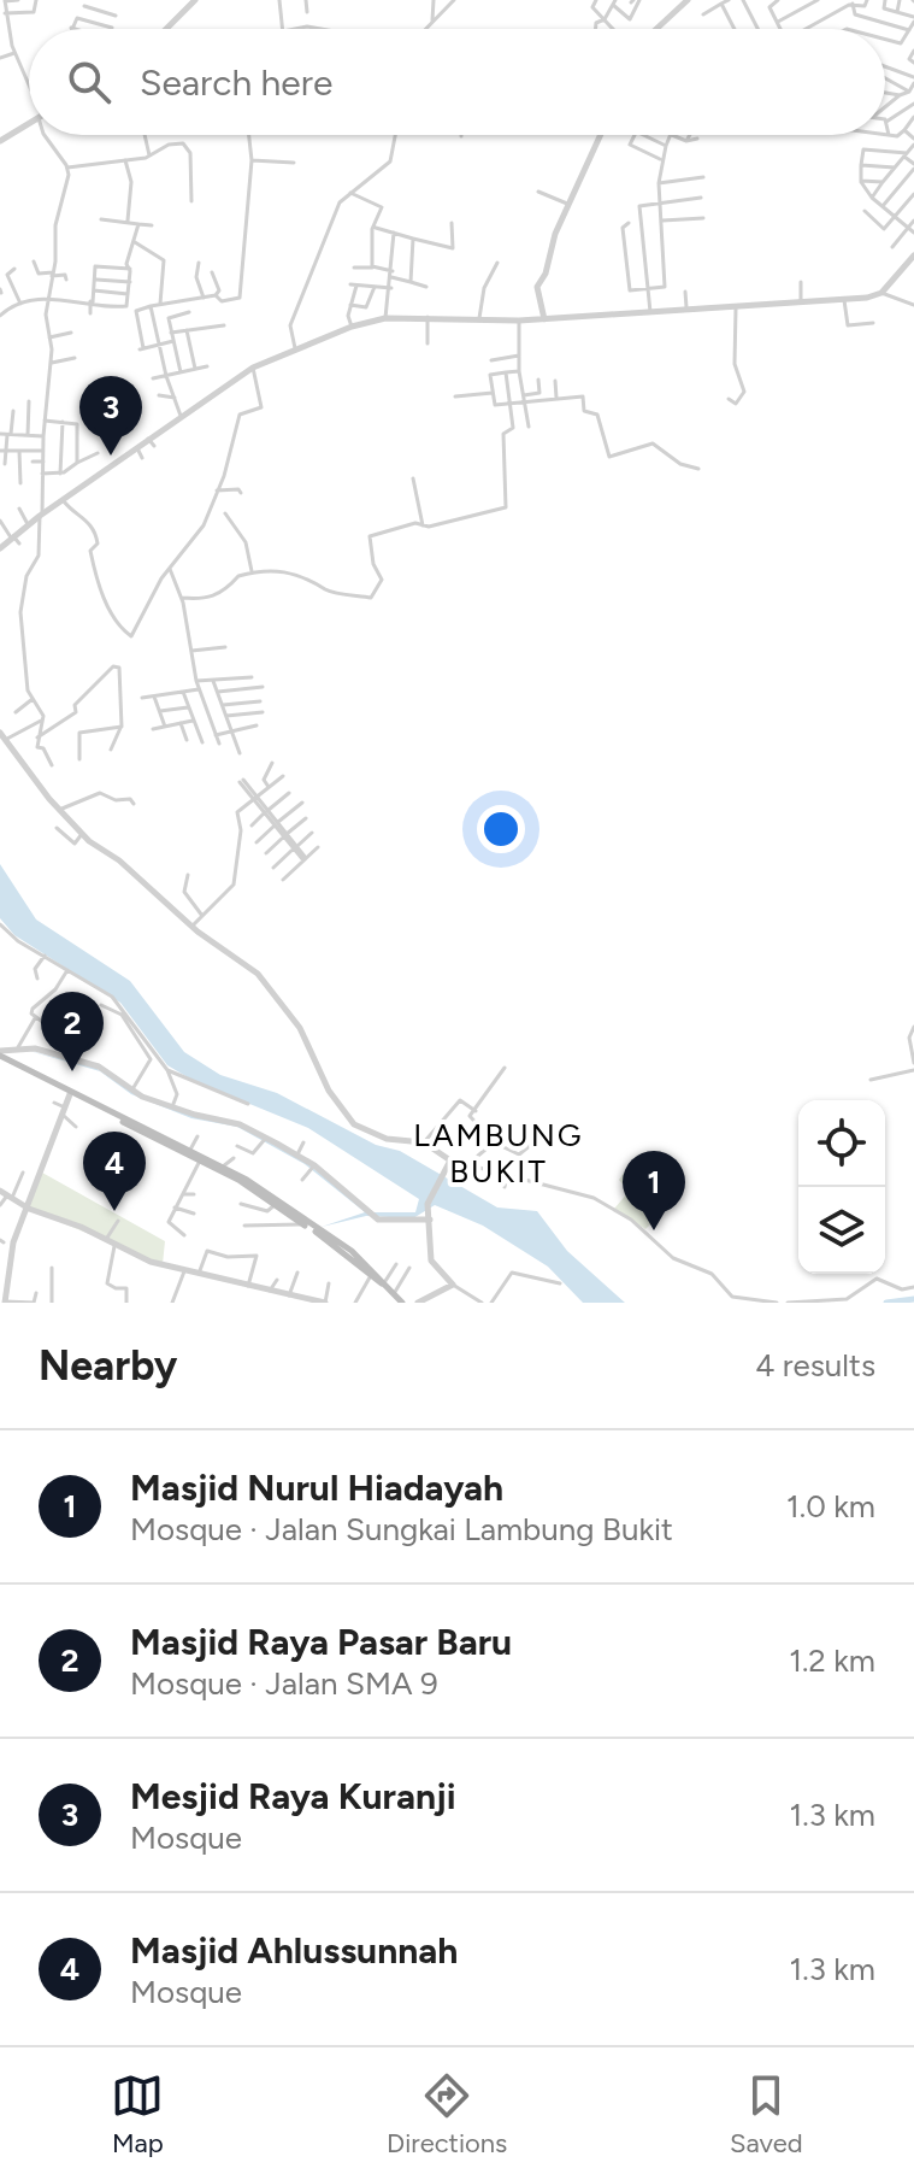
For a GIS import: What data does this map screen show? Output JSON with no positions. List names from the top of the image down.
{
  "districts": ["LAMBUNG BUKIT"],
  "page": {
    "search": "Search here",
    "pins": [
      "3",
      "2",
      "4",
      "1"
    ],
    "heading": ["Nearby", "4 results"],
    "list": [
      {
        "mark": "1",
        "name": "Masjid Nurul Hiadayah",
        "note": "Mosque · Jalan Sungkai Lambung Bukit",
        "value": "1.0 km"
      },
      {
        "mark": "2",
        "name": "Masjid Raya Pasar Baru",
        "note": "Mosque · Jalan SMA 9",
        "value": "1.2 km"
      },
      {
        "mark": "3",
        "name": "Mesjid Raya Kuranji",
        "note": "Mosque",
        "value": "1.3 km"
      },
      {
        "mark": "4",
        "name": "Masjid Ahlussunnah",
        "note": "Mosque",
        "value": "1.3 km"
      }
    ],
    "nav": ["Map", "Directions", "Saved"]
  }
}
